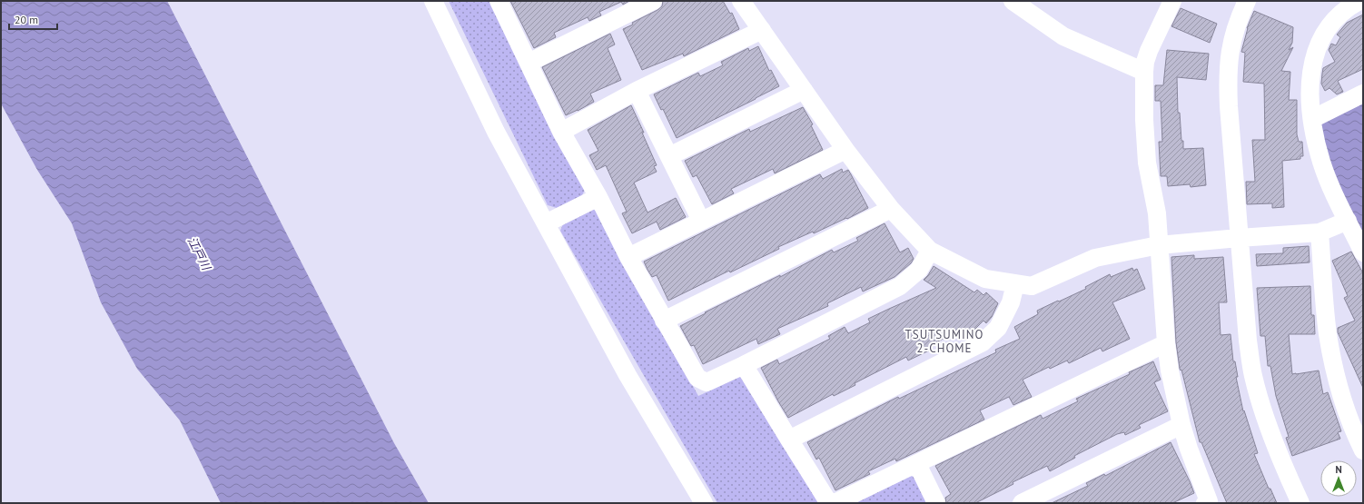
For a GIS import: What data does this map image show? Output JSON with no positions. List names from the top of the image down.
{
  "districts": ["TSUTSUMINO 2-CHOME"],
  "water": ["江戸川"],
  "scale_bar": "20 m",
  "north": "top"
}
